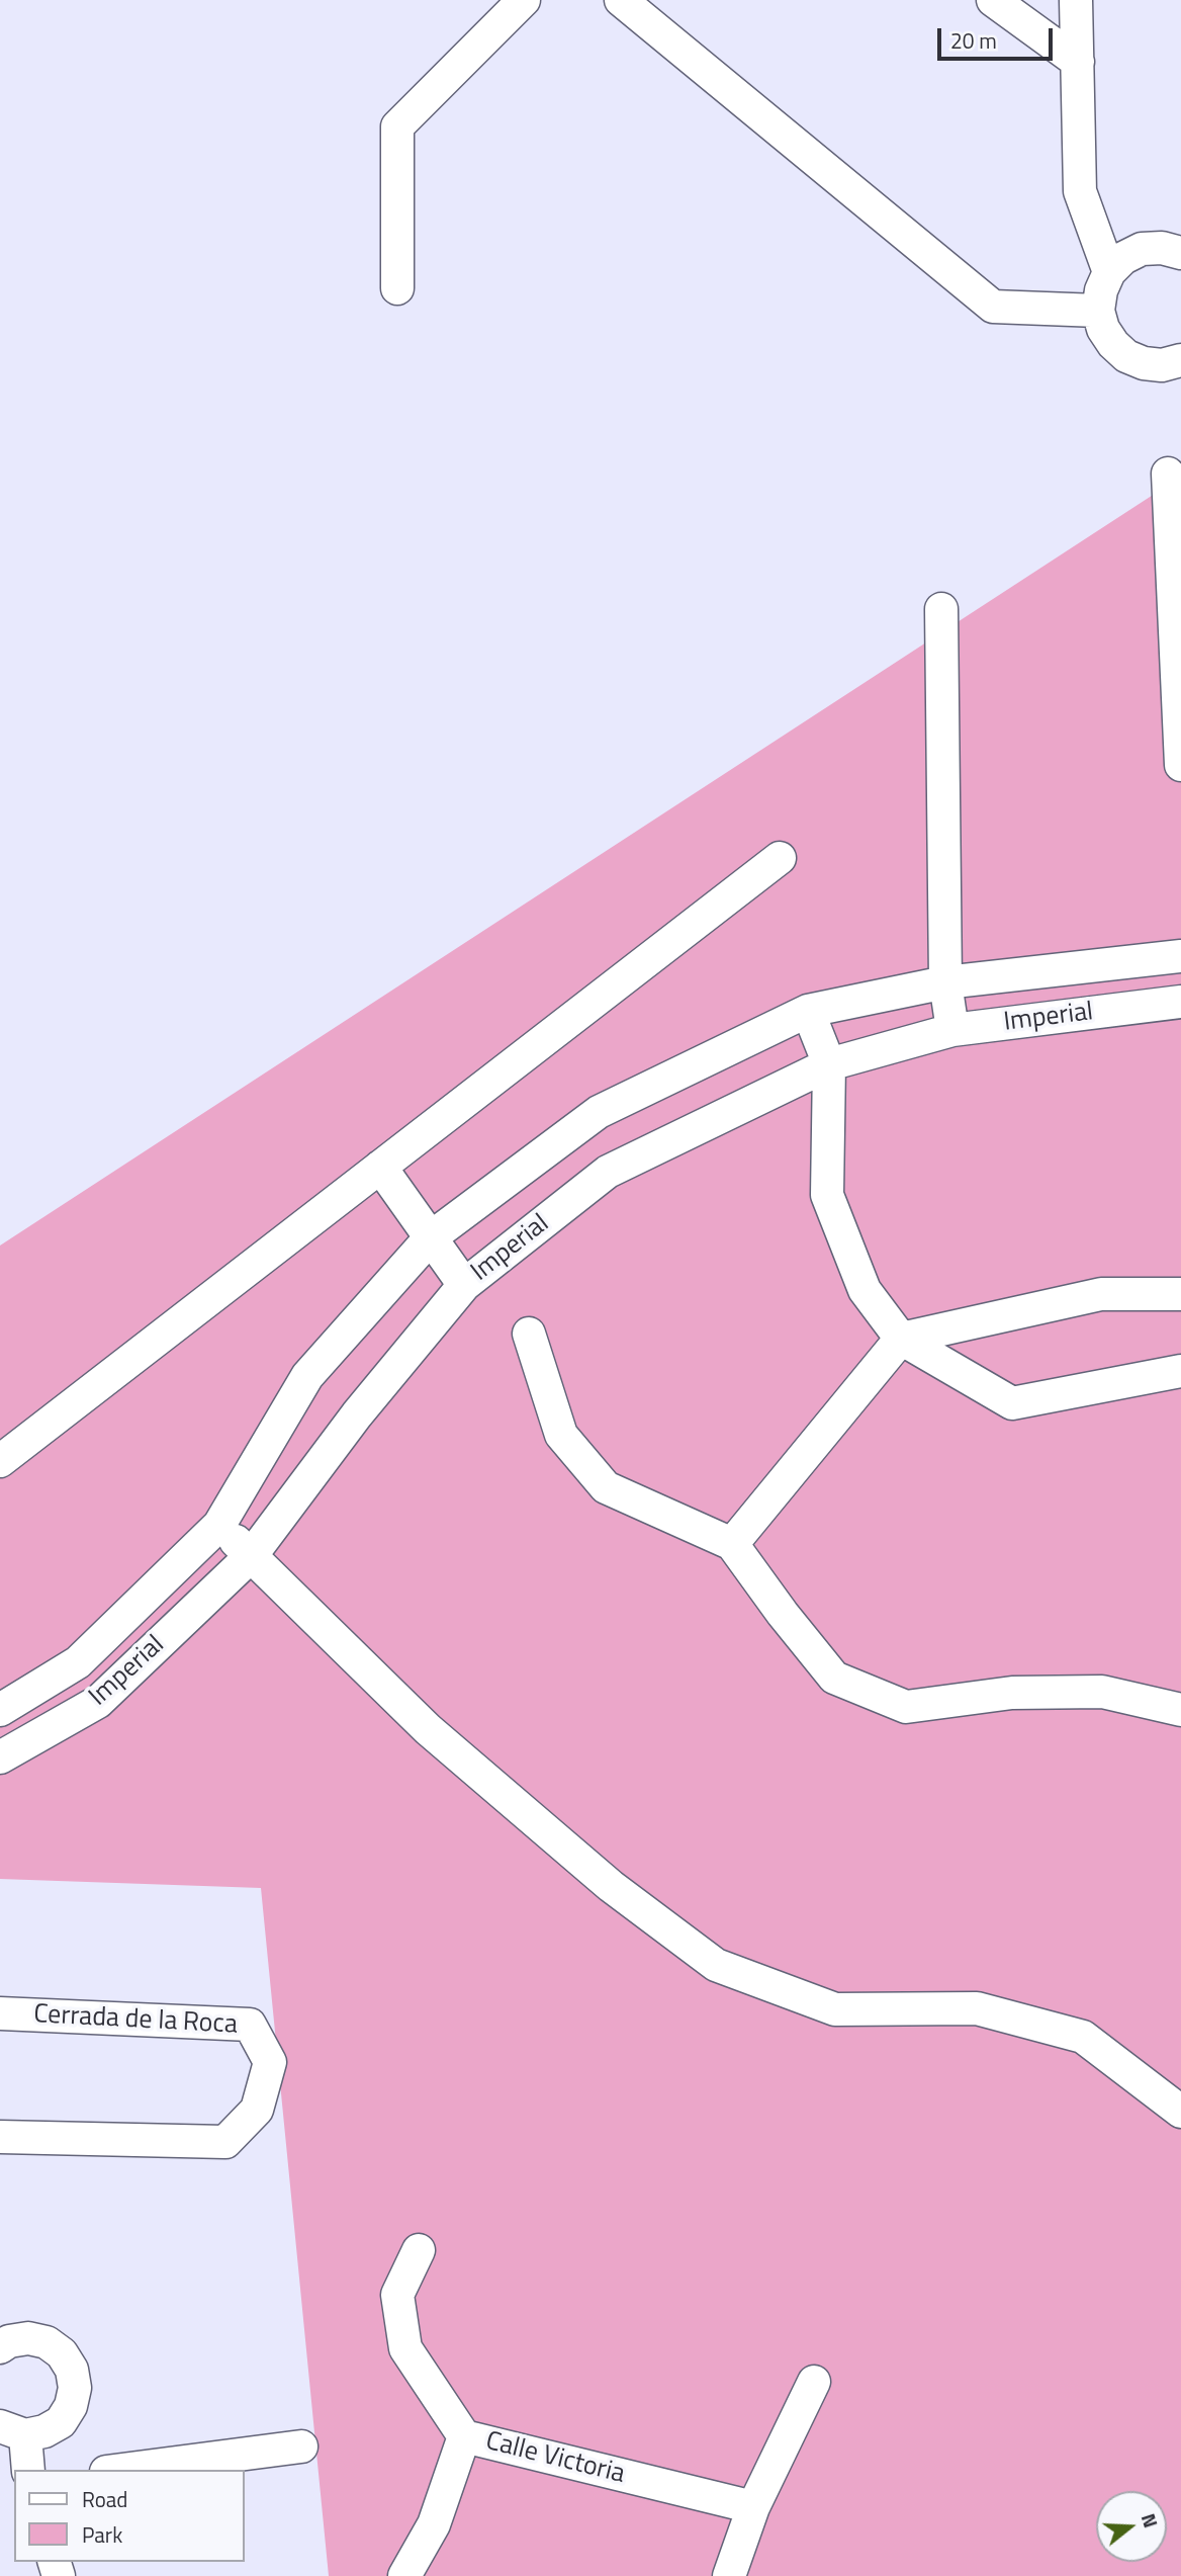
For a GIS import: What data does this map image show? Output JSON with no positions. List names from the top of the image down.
{
  "streets": {
    "street": ["Imperial", "Cerrada de la Roca", "Calle Victoria"]
  },
  "legend": ["Road", "Park"],
  "scale_bar": "20 m",
  "north": "right"
}
